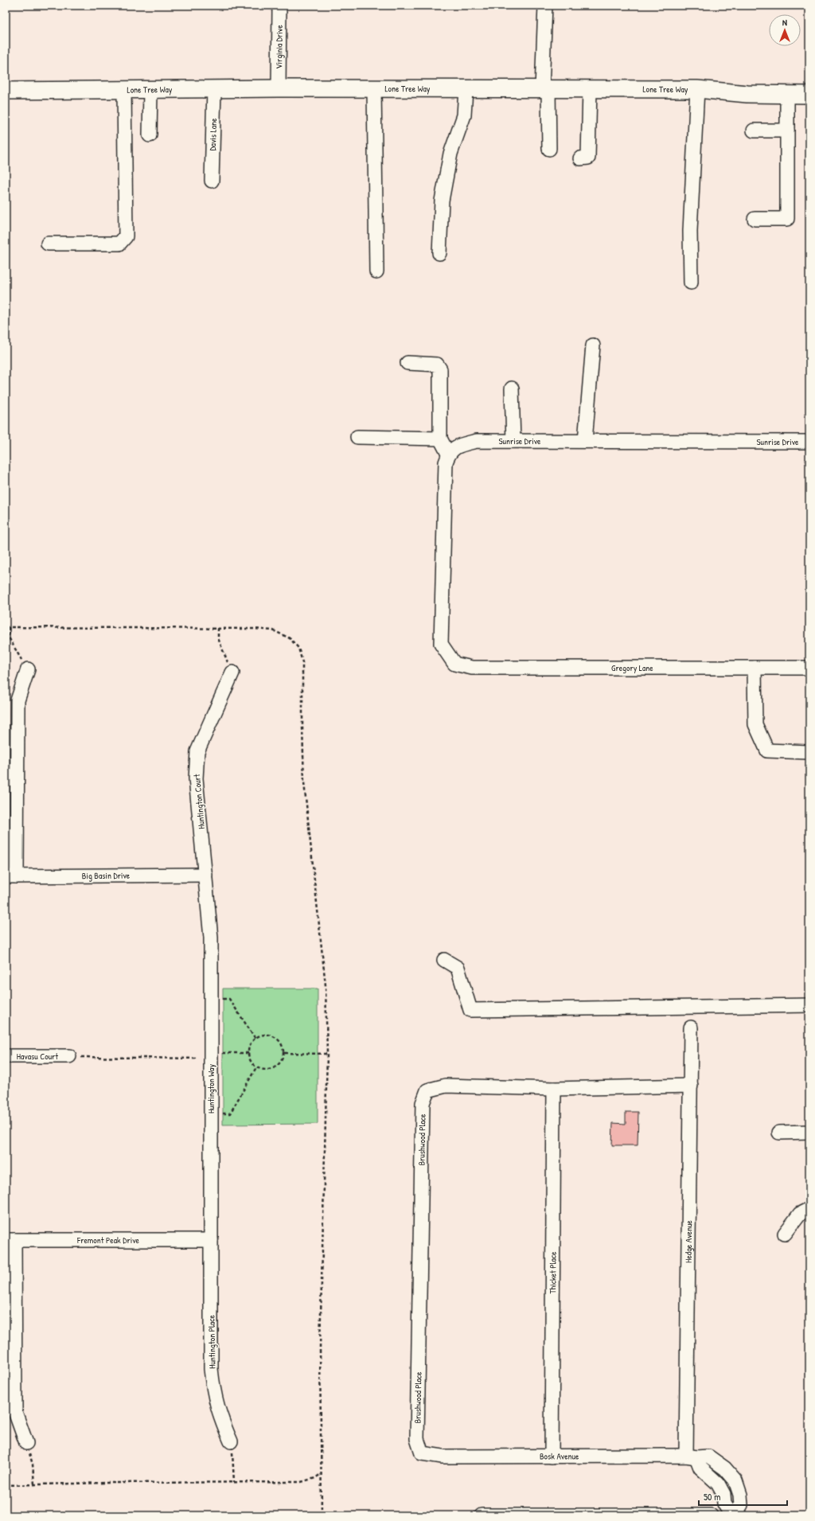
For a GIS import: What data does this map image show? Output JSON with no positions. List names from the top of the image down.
{
  "streets": {
    "main road": ["Lone Tree Way"],
    "street": [
      "Virginia Drive",
      "Davis Lane",
      "Sunrise Drive",
      "Gregory Lane",
      "Huntington Court",
      "Big Basin Drive",
      "Havasu Court",
      "Huntington Way",
      "Brushwood Place",
      "Fremont Peak Drive",
      "Hedge Avenue",
      "Thicket Place",
      "Huntington Place",
      "Bosk Avenue"
    ]
  },
  "crossings": [
    ["Virginia Drive", "Lone Tree Way"],
    ["Lone Tree Way", "Davis Lane"],
    ["Sunrise Drive", "Gregory Lane"],
    ["Huntington Court", "Big Basin Drive"],
    ["Huntington Court", "Huntington Way"],
    ["Huntington Way", "Fremont Peak Drive"],
    ["Huntington Way", "Huntington Place"],
    ["Brushwood Place", "Hedge Avenue"],
    ["Brushwood Place", "Thicket Place"],
    ["Brushwood Place", "Bosk Avenue"],
    ["Fremont Peak Drive", "Huntington Place"],
    ["Hedge Avenue", "Bosk Avenue"],
    ["Thicket Place", "Bosk Avenue"]
  ],
  "scale_bar": "50 m",
  "north": "top"
}
